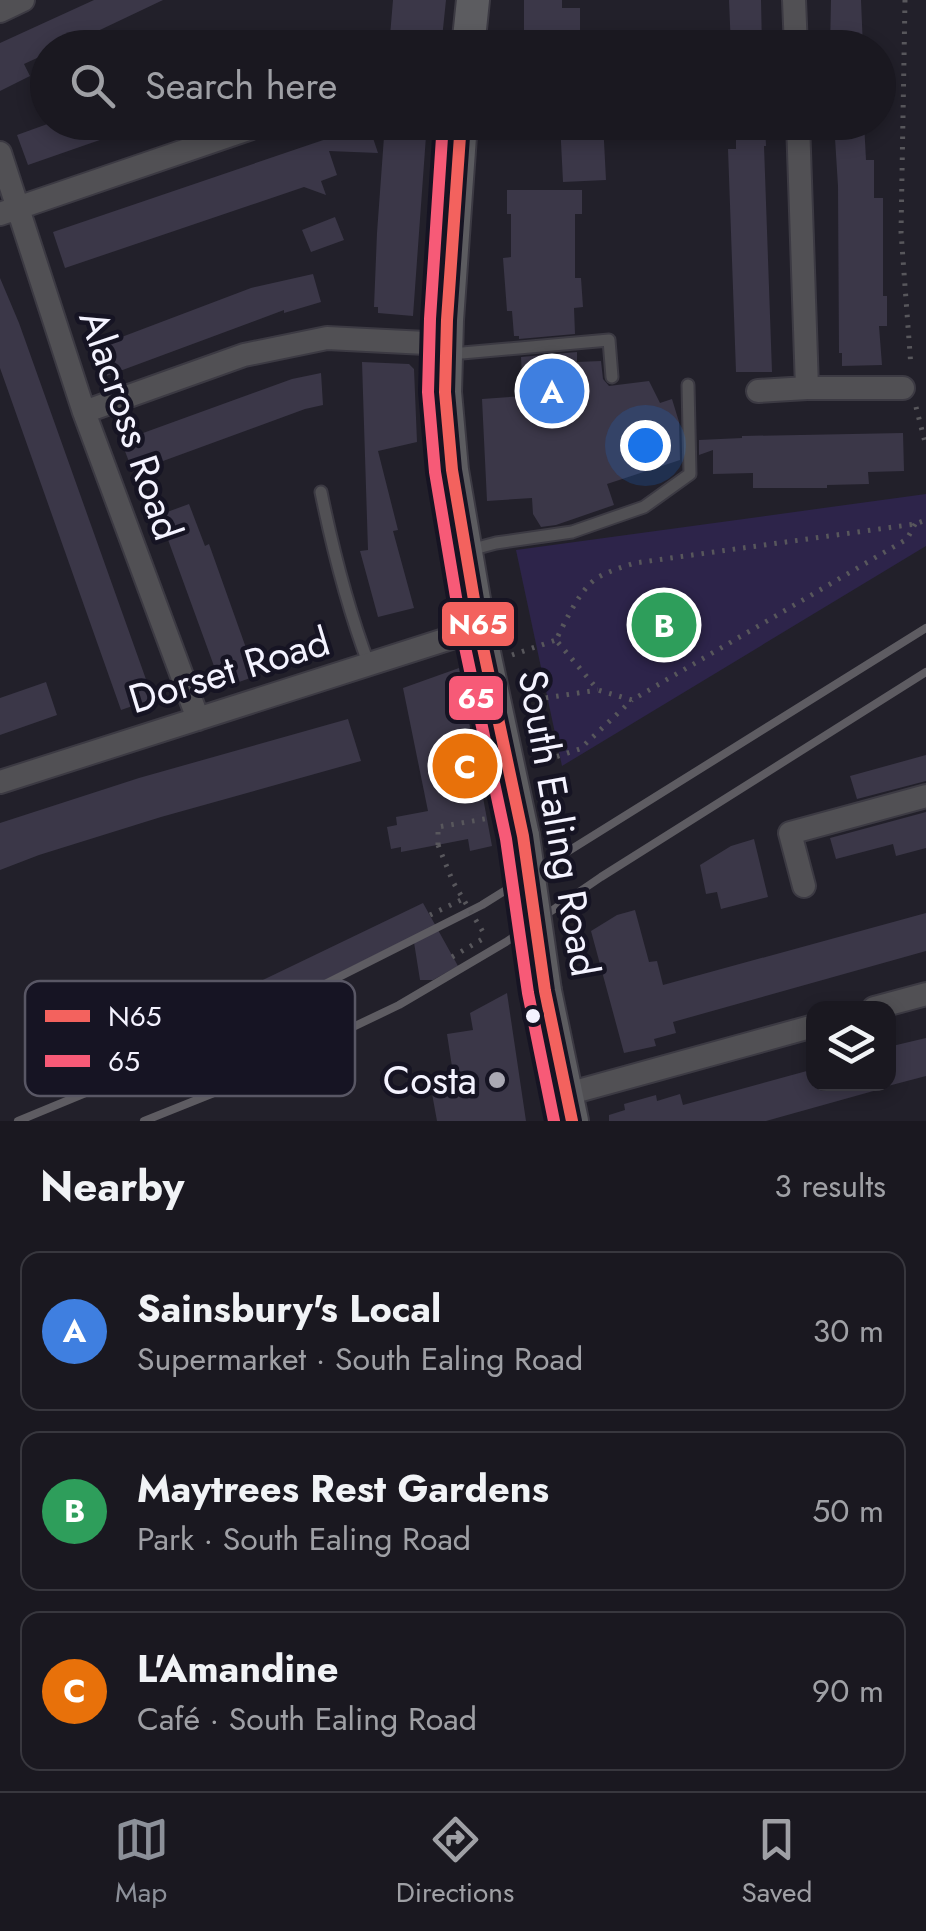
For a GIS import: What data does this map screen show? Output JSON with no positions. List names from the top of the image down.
{
  "streets": {
    "main road": ["South Ealing Road"],
    "street": ["Alacross Road", "Dorset Road"]
  },
  "crossings": [
    ["Alacross Road", "Dorset Road"],
    ["Dorset Road", "South Ealing Road"]
  ],
  "places": ["Costa"],
  "lines": ["transit line N65", "transit line 65"],
  "legend": ["N65", "65"],
  "page": {
    "search": "Search here",
    "pins": ["A", "B", "C"],
    "heading": ["Nearby", "3 results"],
    "list": [
      {
        "mark": "A",
        "name": "Sainsbury's Local",
        "note": "Supermarket · South Ealing Road",
        "value": "30 m"
      },
      {
        "mark": "B",
        "name": "Maytrees Rest Gardens",
        "note": "Park · South Ealing Road",
        "value": "50 m"
      },
      {
        "mark": "C",
        "name": "L'Amandine",
        "note": "Café · South Ealing Road",
        "value": "90 m"
      }
    ],
    "nav": ["Map", "Directions", "Saved"]
  }
}
